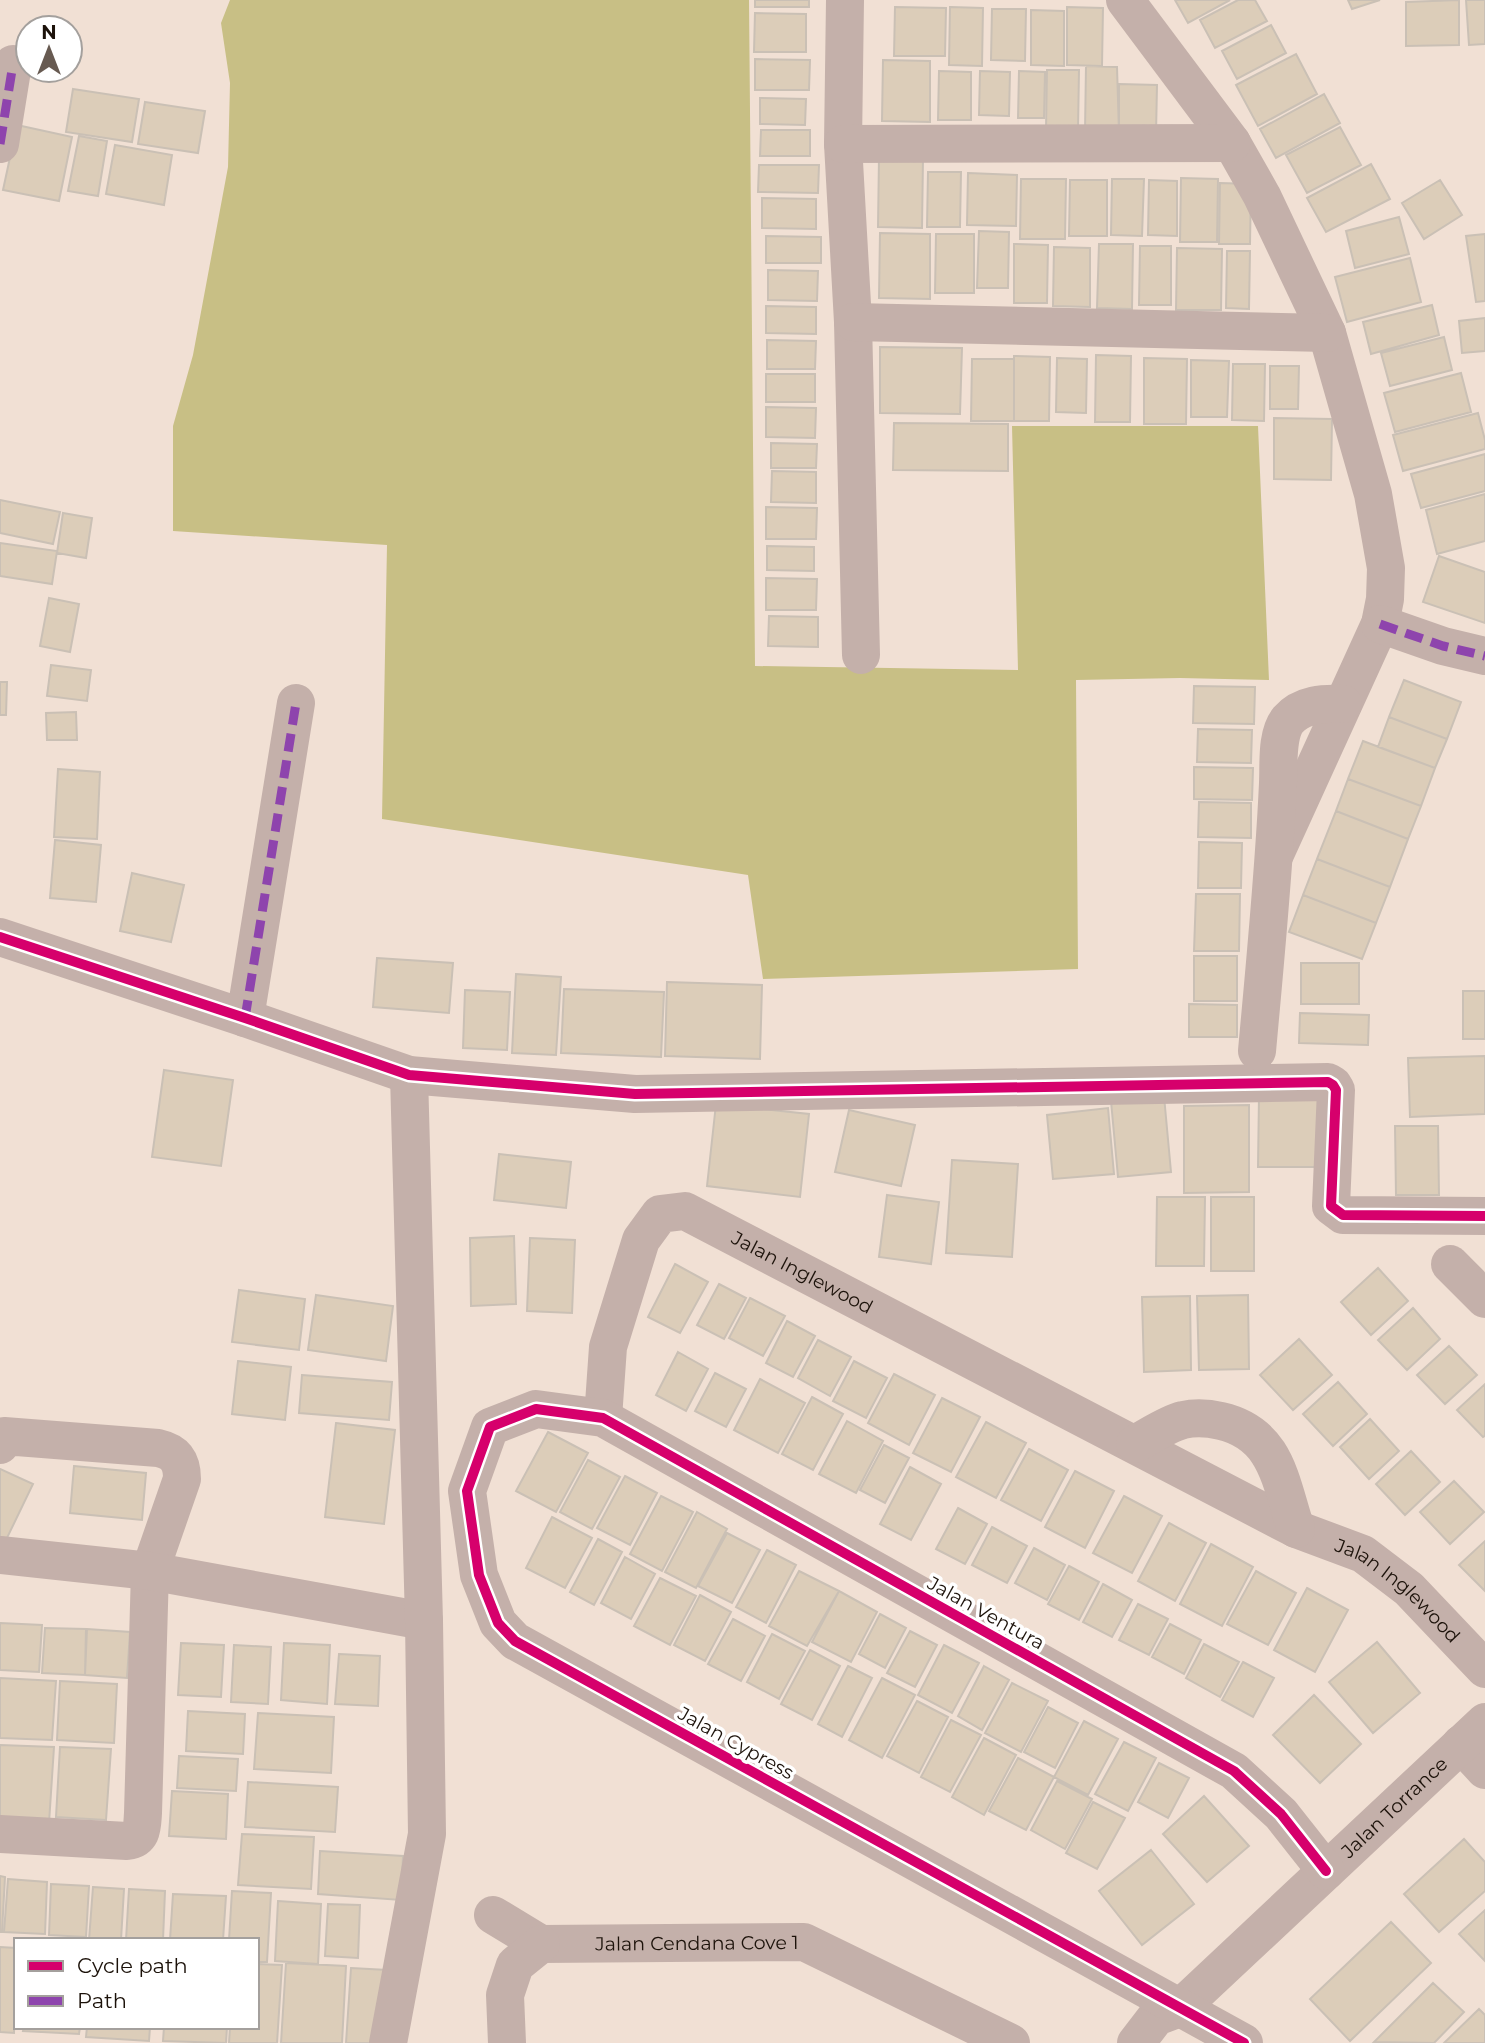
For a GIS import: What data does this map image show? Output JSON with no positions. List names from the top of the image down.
{
  "streets": {
    "street": [
      "Jalan Inglewood",
      "Jalan Ventura",
      "Jalan Cypress",
      "Jalan Torrance",
      "Jalan Cendana Cove 1"
    ]
  },
  "crossings": [
    ["Jalan Inglewood", "Jalan Ventura"],
    ["Jalan Inglewood", "Jalan Cypress"],
    ["Jalan Ventura", "Jalan Cypress"],
    ["Jalan Ventura", "Jalan Torrance"],
    ["Jalan Cypress", "Jalan Torrance"]
  ],
  "legend": ["Cycle path", "Path"],
  "north": "top"
}
